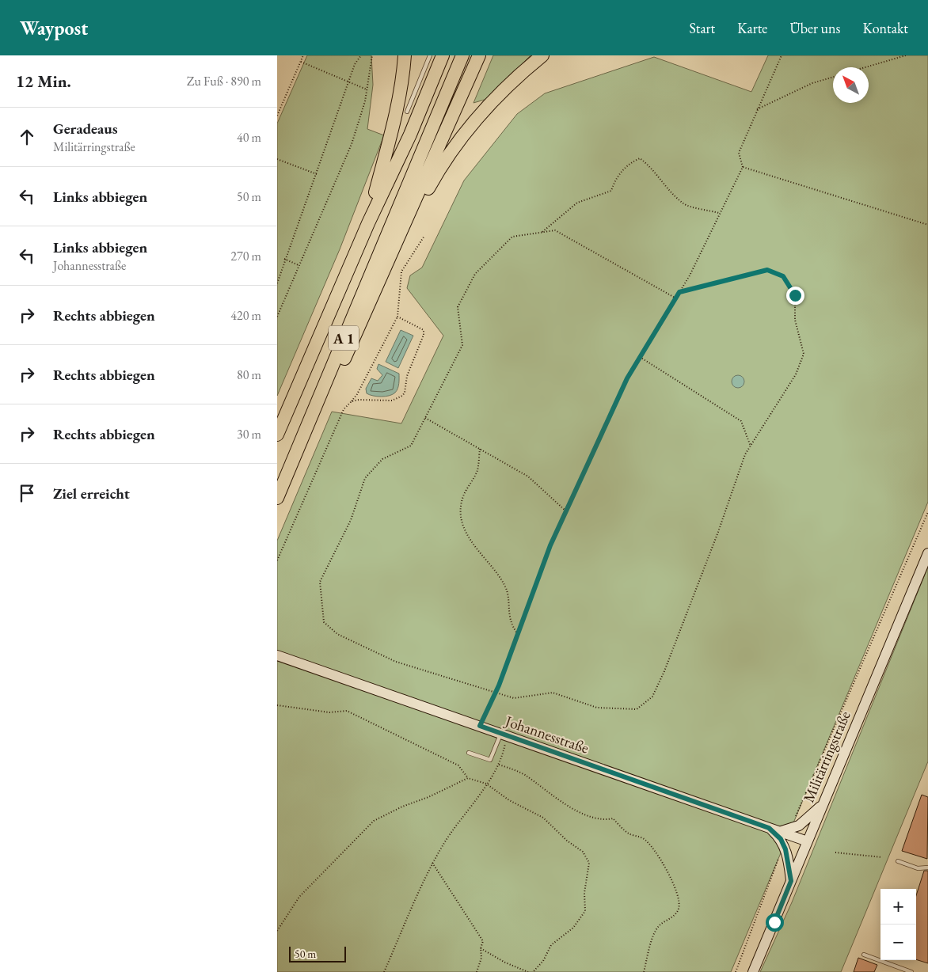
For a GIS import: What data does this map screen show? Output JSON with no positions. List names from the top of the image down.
{
  "streets": {
    "highway": ["A 1"],
    "main road": ["Johannesstraße", "Militärringstraße"]
  },
  "crossings": [
    ["Johannesstraße", "Militärringstraße"]
  ],
  "scale_bar": "50 m",
  "north": "top left",
  "page": {
    "header": "Waypost",
    "nav": [
      "Start",
      "Karte",
      "Über uns",
      "Kontakt"
    ],
    "heading": ["12 Min.", "Zu Fuß · 890 m"],
    "list": [
      ["Geradeaus", "Militärringstraße", "40 m"],
      ["Links abbiegen", "50 m"],
      ["Links abbiegen", "Johannesstraße", "270 m"],
      ["Rechts abbiegen", "420 m"],
      ["Rechts abbiegen", "80 m"],
      ["Rechts abbiegen", "30 m"],
      "Ziel erreicht"
    ],
    "map_buttons": ["+", "−"],
    "scale": "50 m"
  }
}
